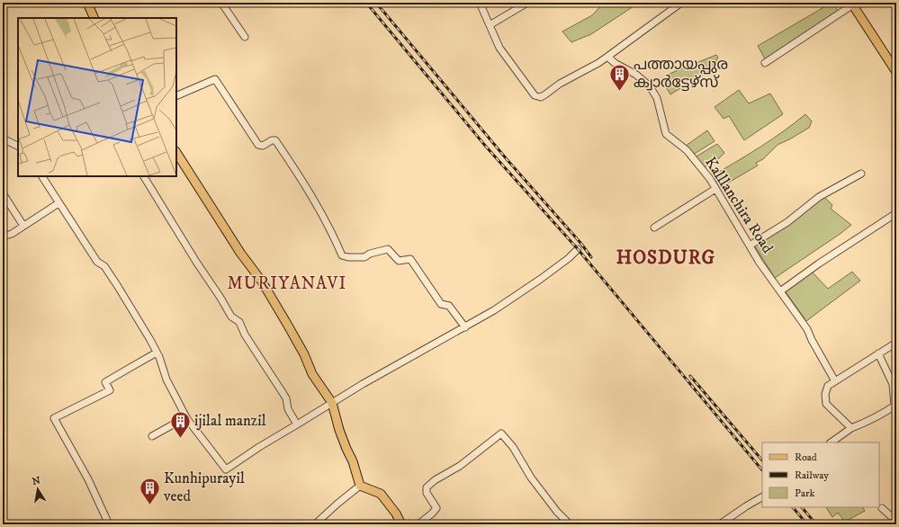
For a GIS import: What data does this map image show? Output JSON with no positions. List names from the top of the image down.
{
  "streets": {
    "street": ["Kalllanchira Road"]
  },
  "districts": ["HOSDURG", "MURIYANAVI"],
  "places": {
    "building": ["പത്തായപ്പുര ക്വാർട്ടേഴ്സ്", "ijilal manzil", "Kunhipurayil veed"]
  },
  "legend": ["Road", "Railway", "Park"],
  "north": "top"
}
